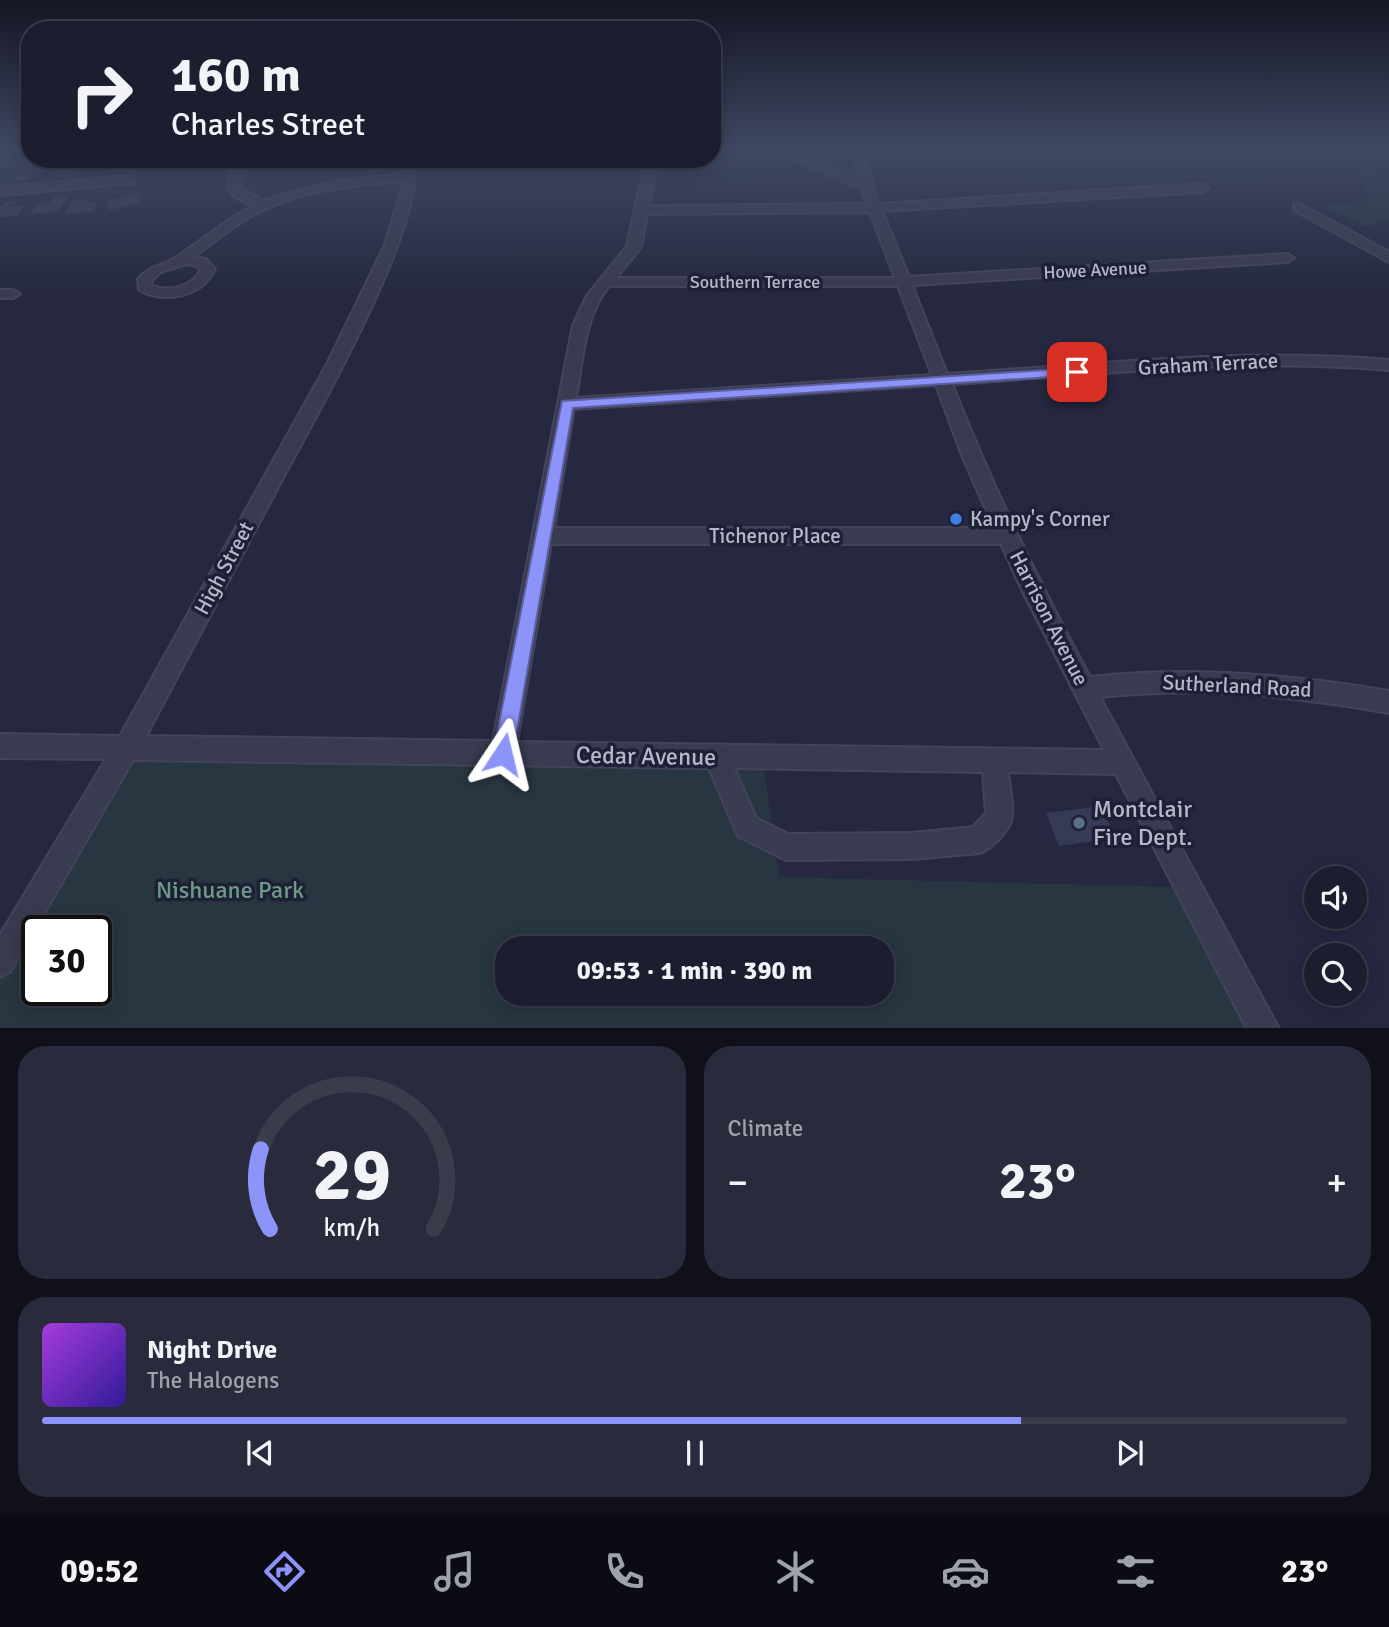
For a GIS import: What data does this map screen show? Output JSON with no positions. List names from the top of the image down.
{
  "streets": {
    "street": [
      "Howe Avenue",
      "Southern Terrace",
      "Graham Terrace",
      "Tichenor Place",
      "High Street",
      "Harrison Avenue",
      "Sutherland Road",
      "Cedar Avenue"
    ]
  },
  "crossings": [
    ["Howe Avenue", "Southern Terrace"],
    ["Howe Avenue", "Harrison Avenue"],
    ["Southern Terrace", "Harrison Avenue"],
    ["Graham Terrace", "Harrison Avenue"],
    ["Tichenor Place", "Harrison Avenue"],
    ["High Street", "Cedar Avenue"],
    ["Harrison Avenue", "Sutherland Road"],
    ["Harrison Avenue", "Cedar Avenue"]
  ],
  "parks": ["Nishuane Park"],
  "places": ["Kampy's Corner", "Montclair Fire Dept."],
  "page": {
    "turn": ["160 m", "Charles Street"],
    "limit": "30",
    "trip": "09:53 · 1 min · 390 m",
    "tile": "Climate",
    "heat": ["−", "23°", "+"],
    "song": ["Night Drive", "The Halogens"],
    "tabs": ["09:52", "23°"],
    "gauge": ["29", "km/h"]
  }
}
